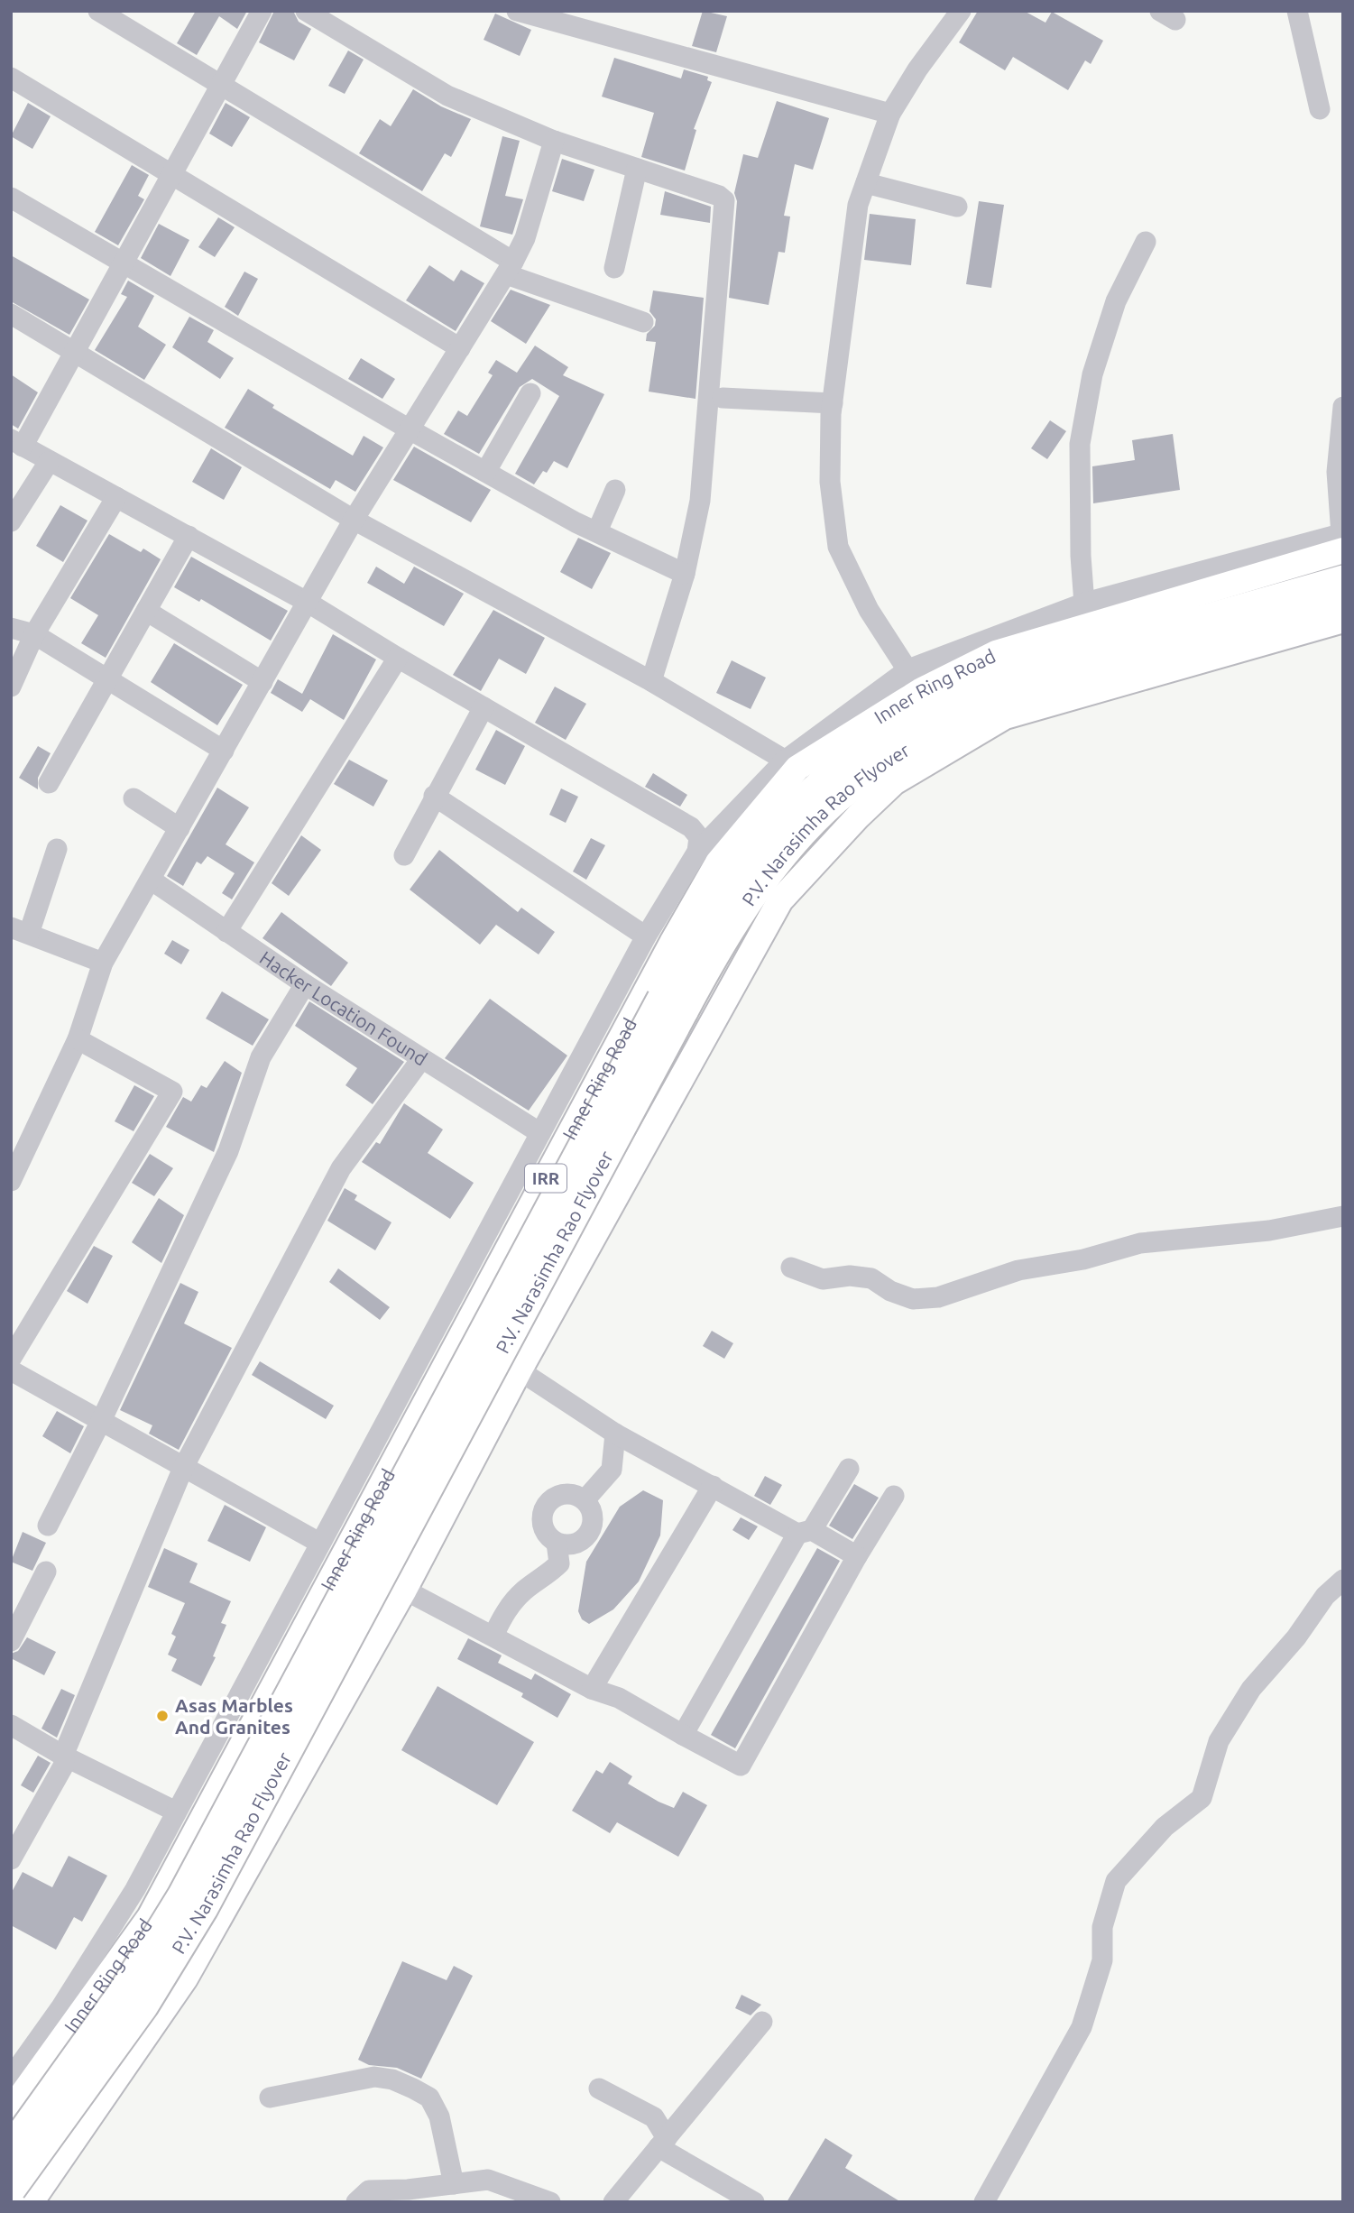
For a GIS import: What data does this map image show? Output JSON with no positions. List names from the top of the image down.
{
  "streets": {
    "highway": ["P.V. Narasimha Rao Flyover"],
    "main road": ["Inner Ring Road", "IRR"],
    "street": ["Hacker Location Found"]
  },
  "places": ["Asas Marbles And Granites"]
}
